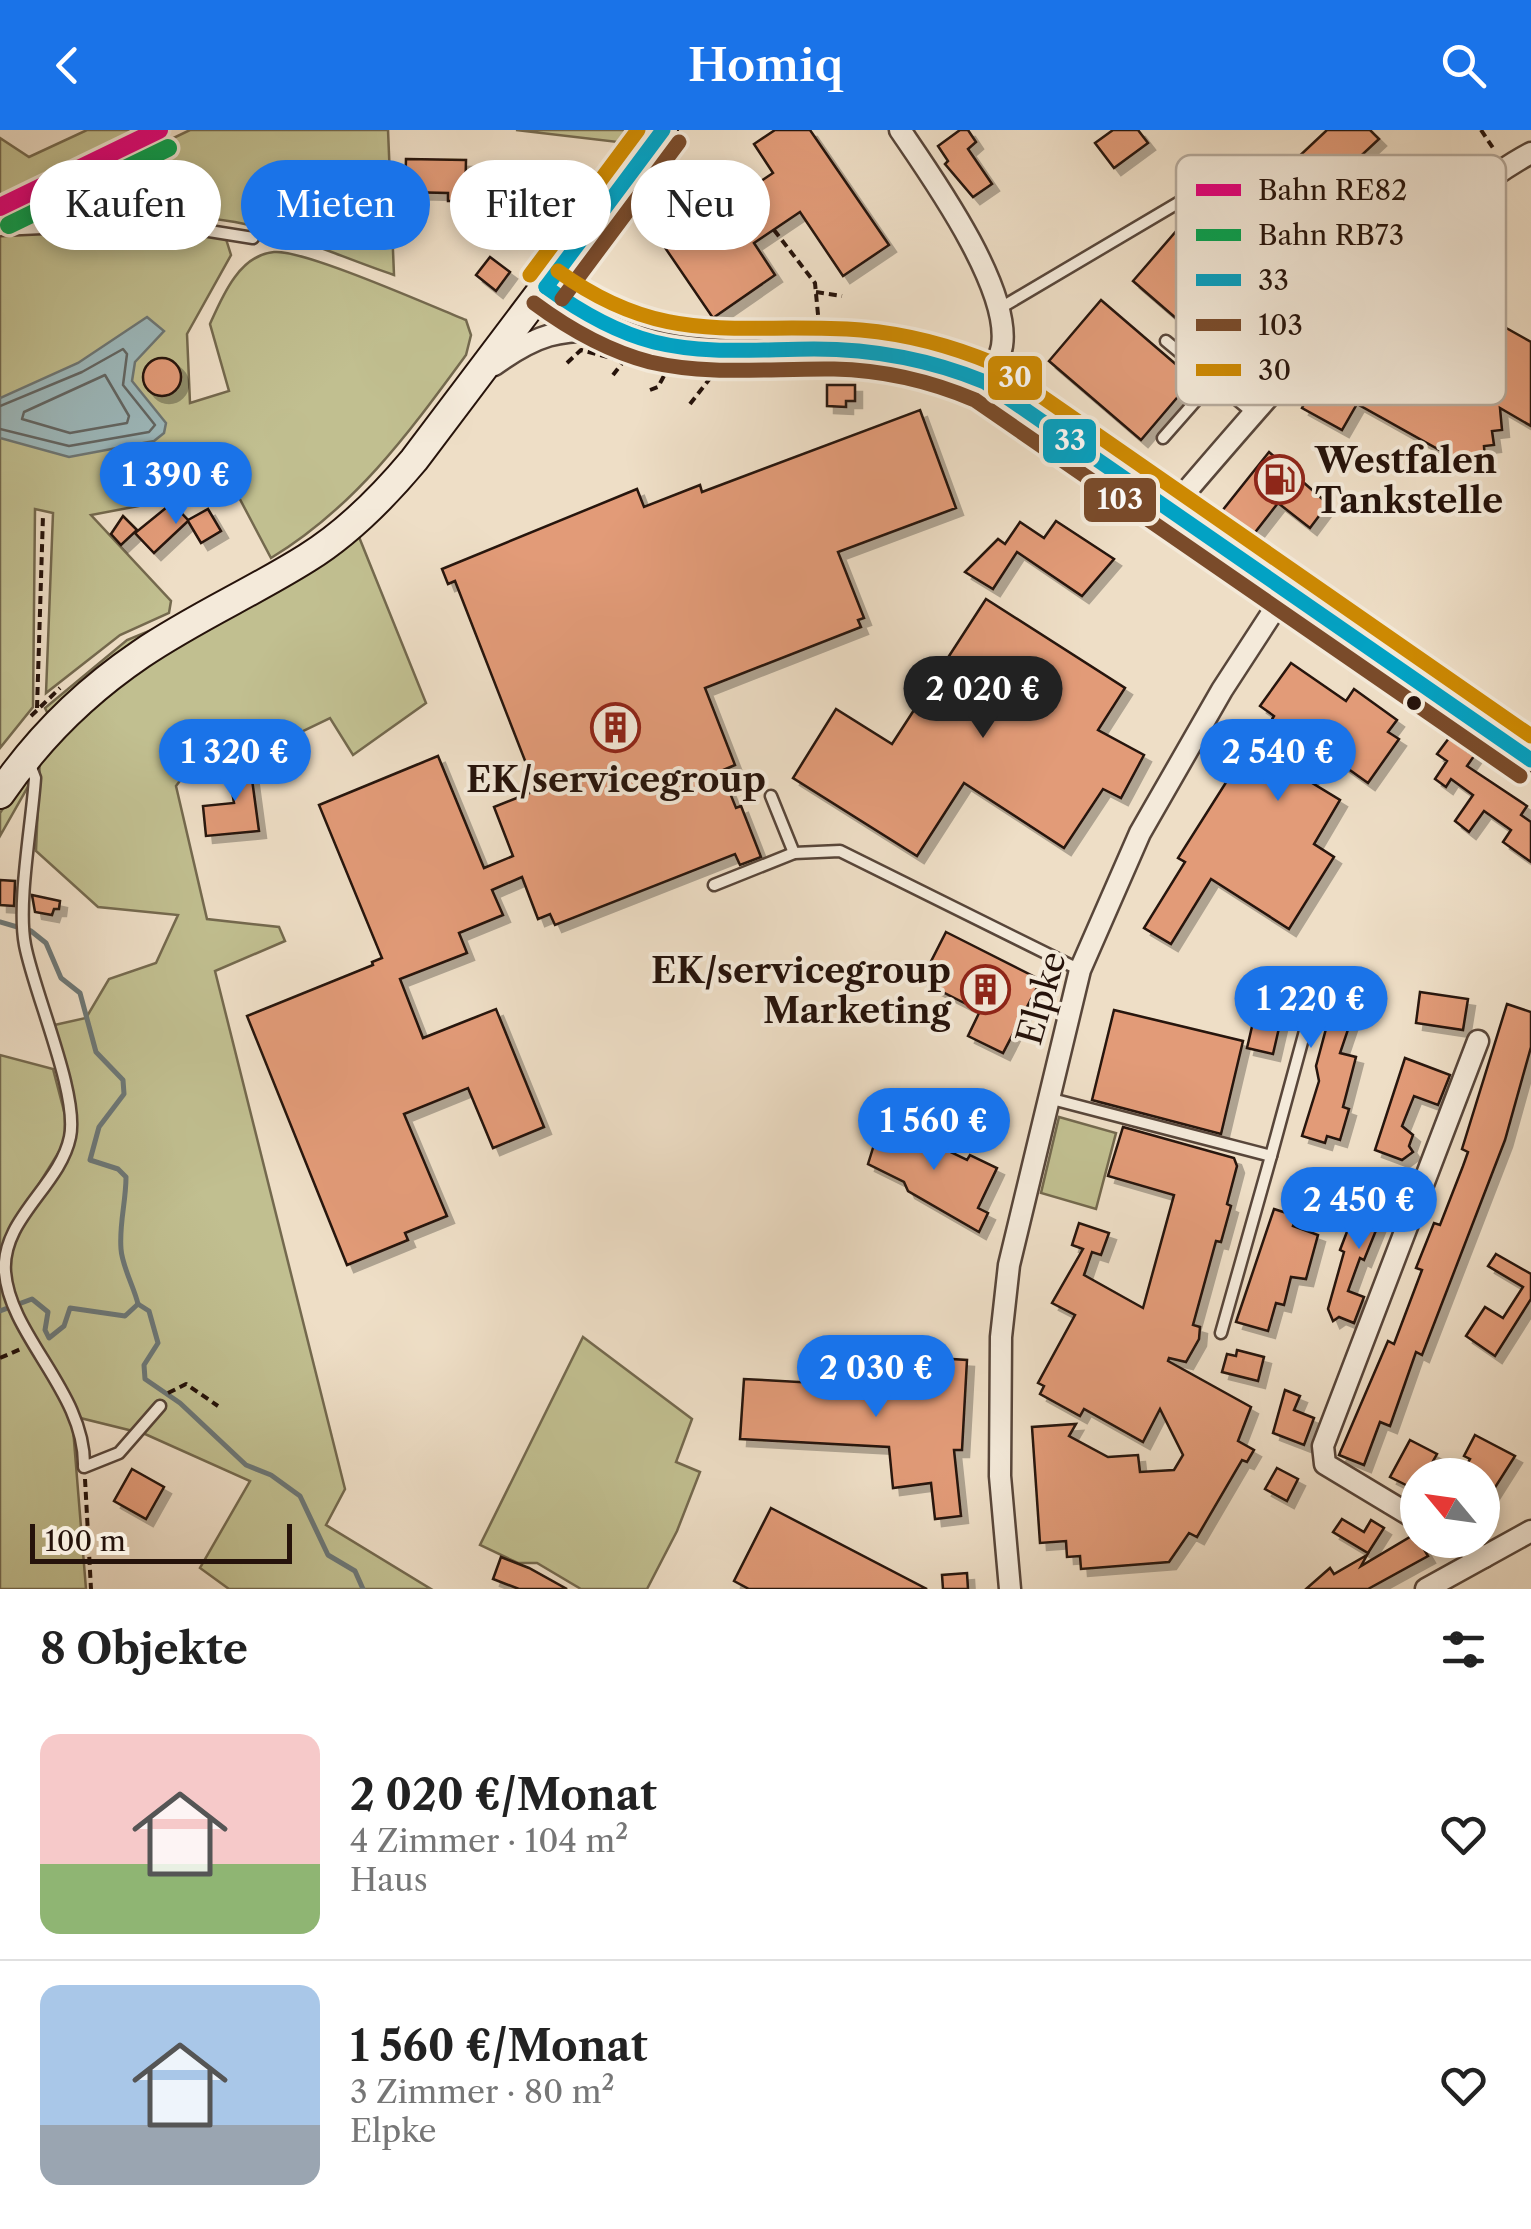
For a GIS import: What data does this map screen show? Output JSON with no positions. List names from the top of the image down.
{
  "streets": {
    "street": ["Elpke"]
  },
  "places": {
    "fuel station": ["Westfalen Tankstelle"],
    "building": ["EK/servicegroup", "EK/servicegroup Marketing"]
  },
  "lines": [
    "rail line RE82",
    "transit line 33",
    "transit line 30",
    "transit line 103",
    "rail line RB73"
  ],
  "legend": [
    "Bahn RE82",
    "Bahn RB73",
    "33",
    "103",
    "30"
  ],
  "scale_bar": "100 m",
  "north": "top left",
  "page": {
    "header": "Homiq",
    "chip": [
      "Kaufen",
      "Mieten",
      "Filter",
      "Neu"
    ],
    "price": [
      "1 390 €",
      "2 020 €",
      "1 320 €",
      "2 540 €",
      "1 220 €",
      "1 560 €",
      "2 450 €",
      "2 030 €"
    ],
    "scale": "100 m",
    "heading": "8 Objekte",
    "list": [
      {
        "name": "2 020 €/Monat",
        "note": "4 Zimmer · 104 m² · Haus"
      },
      {
        "name": "1 560 €/Monat",
        "note": "3 Zimmer · 80 m² · Elpke"
      }
    ]
  }
}
